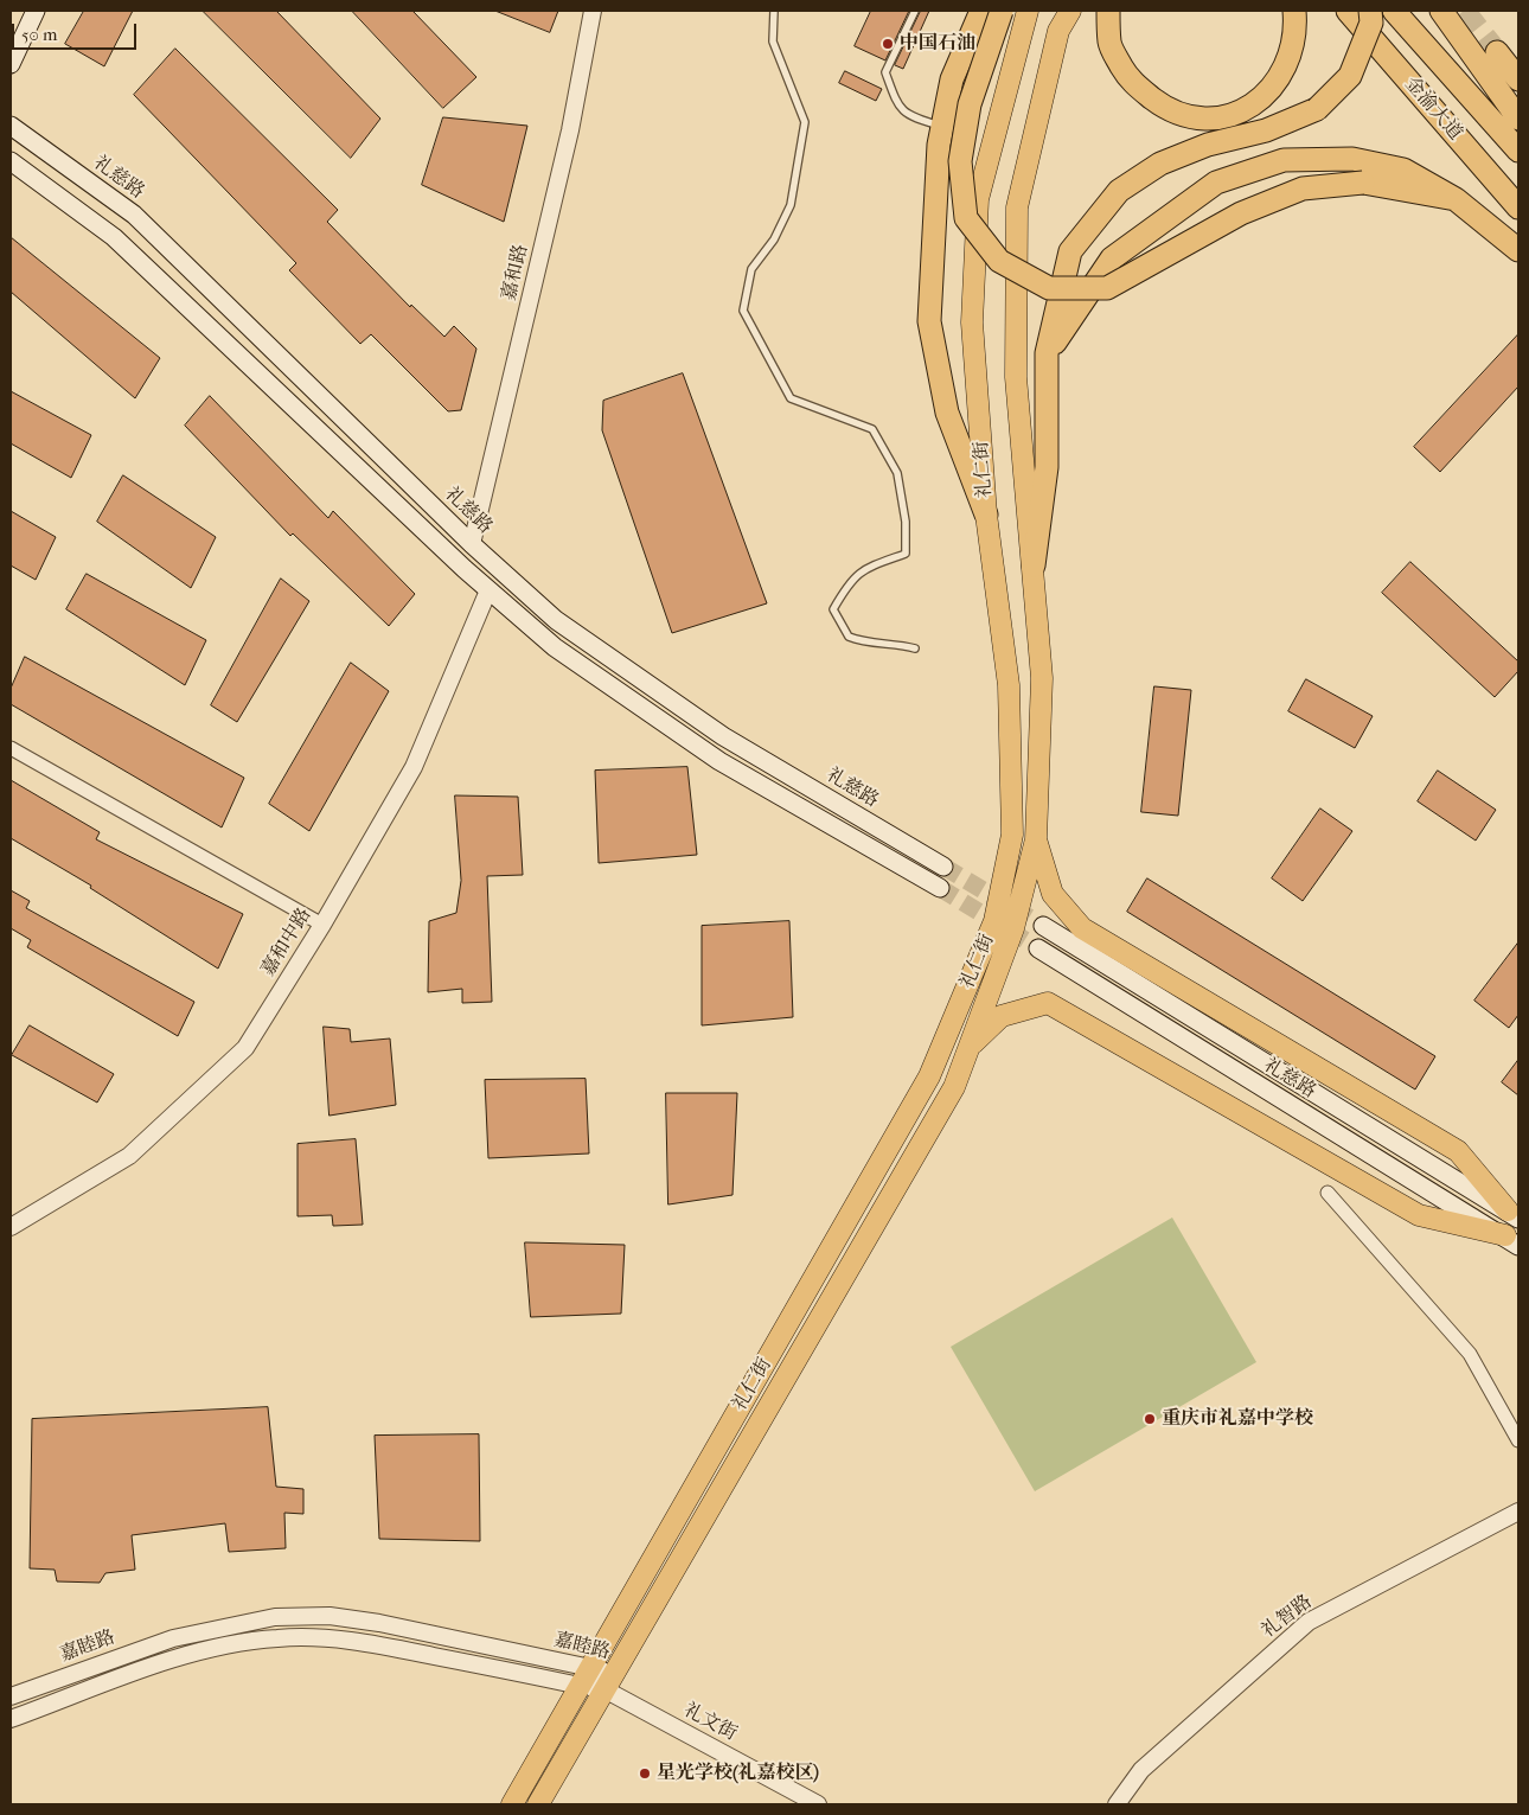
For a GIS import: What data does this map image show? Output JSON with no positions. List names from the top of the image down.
{
  "streets": {
    "highway": ["金渝大道"],
    "main road": ["礼慈路", "礼仁街"],
    "street": [
      "嘉和路",
      "嘉和中路",
      "礼智路",
      "嘉睦路",
      "礼文街"
    ]
  },
  "crossings": [
    ["礼慈路", "嘉和路"],
    ["礼仁街", "嘉睦路"],
    ["礼仁街", "礼文街"],
    ["嘉睦路", "礼文街"]
  ],
  "places": ["中国石油", "重庆市礼嘉中学校", "星光学校(礼嘉校区)"],
  "scale_bar": "50 m"
}
